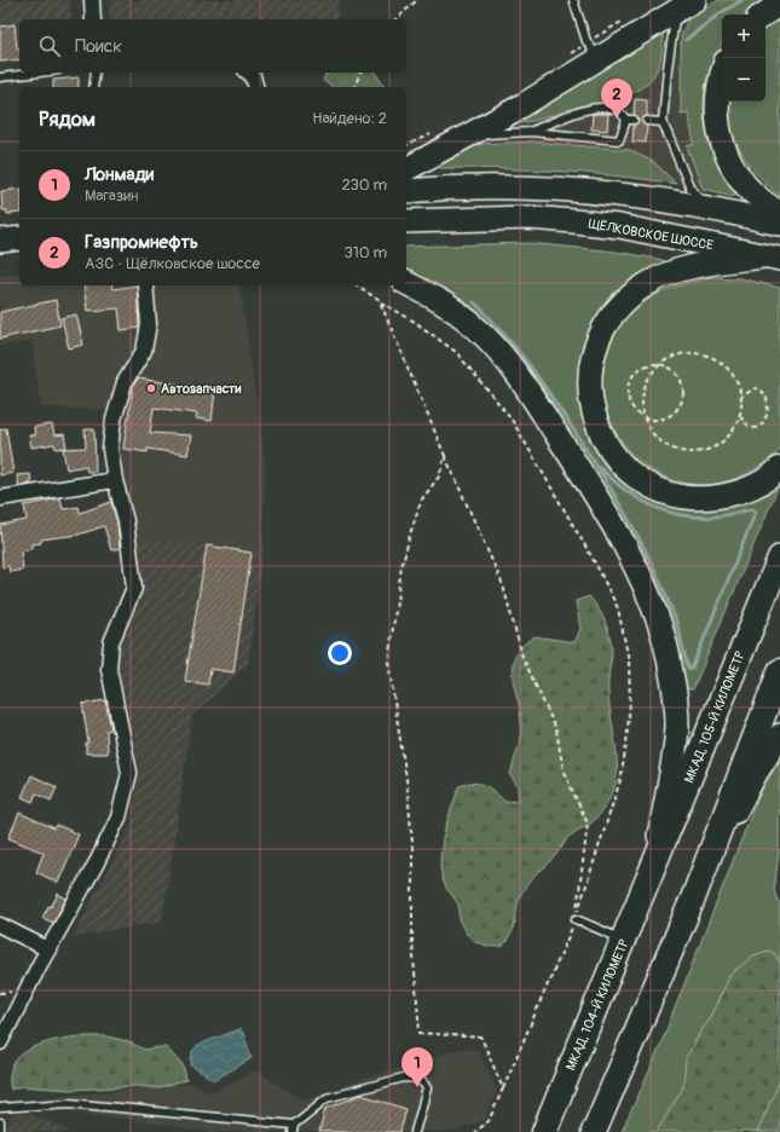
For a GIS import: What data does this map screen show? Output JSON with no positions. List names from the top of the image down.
{
  "streets": {
    "highway": ["МКАД, 105-Й КИЛОМЕТР", "МКАД, 104-Й КИЛОМЕТР"],
    "main road": ["ЩЁЛКОВСКОЕ ШОССЕ"]
  },
  "crossings": [
    ["МКАД, 105-Й КИЛОМЕТР", "МКАД, 104-Й КИЛОМЕТР"]
  ],
  "places": ["Автозапчасти"],
  "page": {
    "map_buttons": ["+", "−"],
    "search": "Поиск",
    "pins": ["2", "1"],
    "heading": ["Рядом", "Найдено: 2"],
    "list": [
      {
        "mark": "1",
        "name": "Лонмади",
        "note": "Магазин",
        "value": "230 m"
      },
      {
        "mark": "2",
        "name": "Газпромнефть",
        "note": "АЗС · Щёлковское шоссе",
        "value": "310 m"
      }
    ]
  }
}
